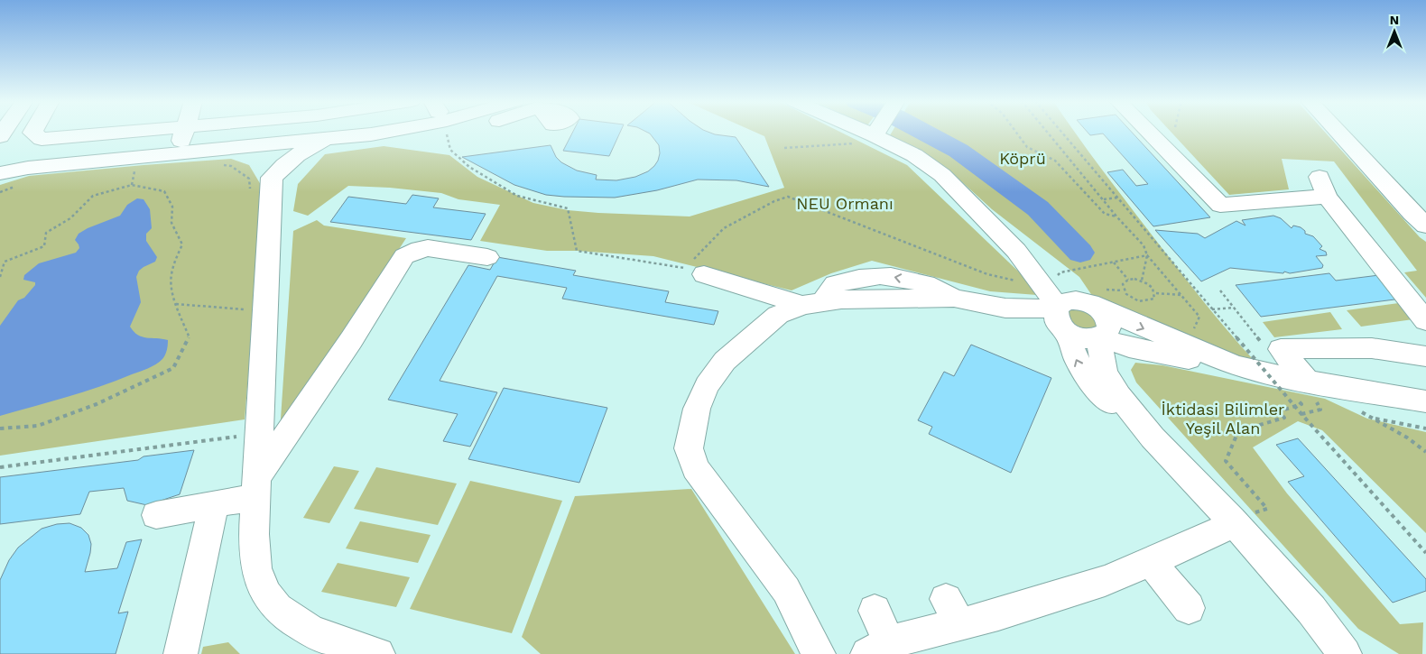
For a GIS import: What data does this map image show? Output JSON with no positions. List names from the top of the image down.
{
  "parks": ["Köprü", "NEU Ormanı", "İktidasi Bilimler Yeşil Alan"],
  "north": "top"
}
